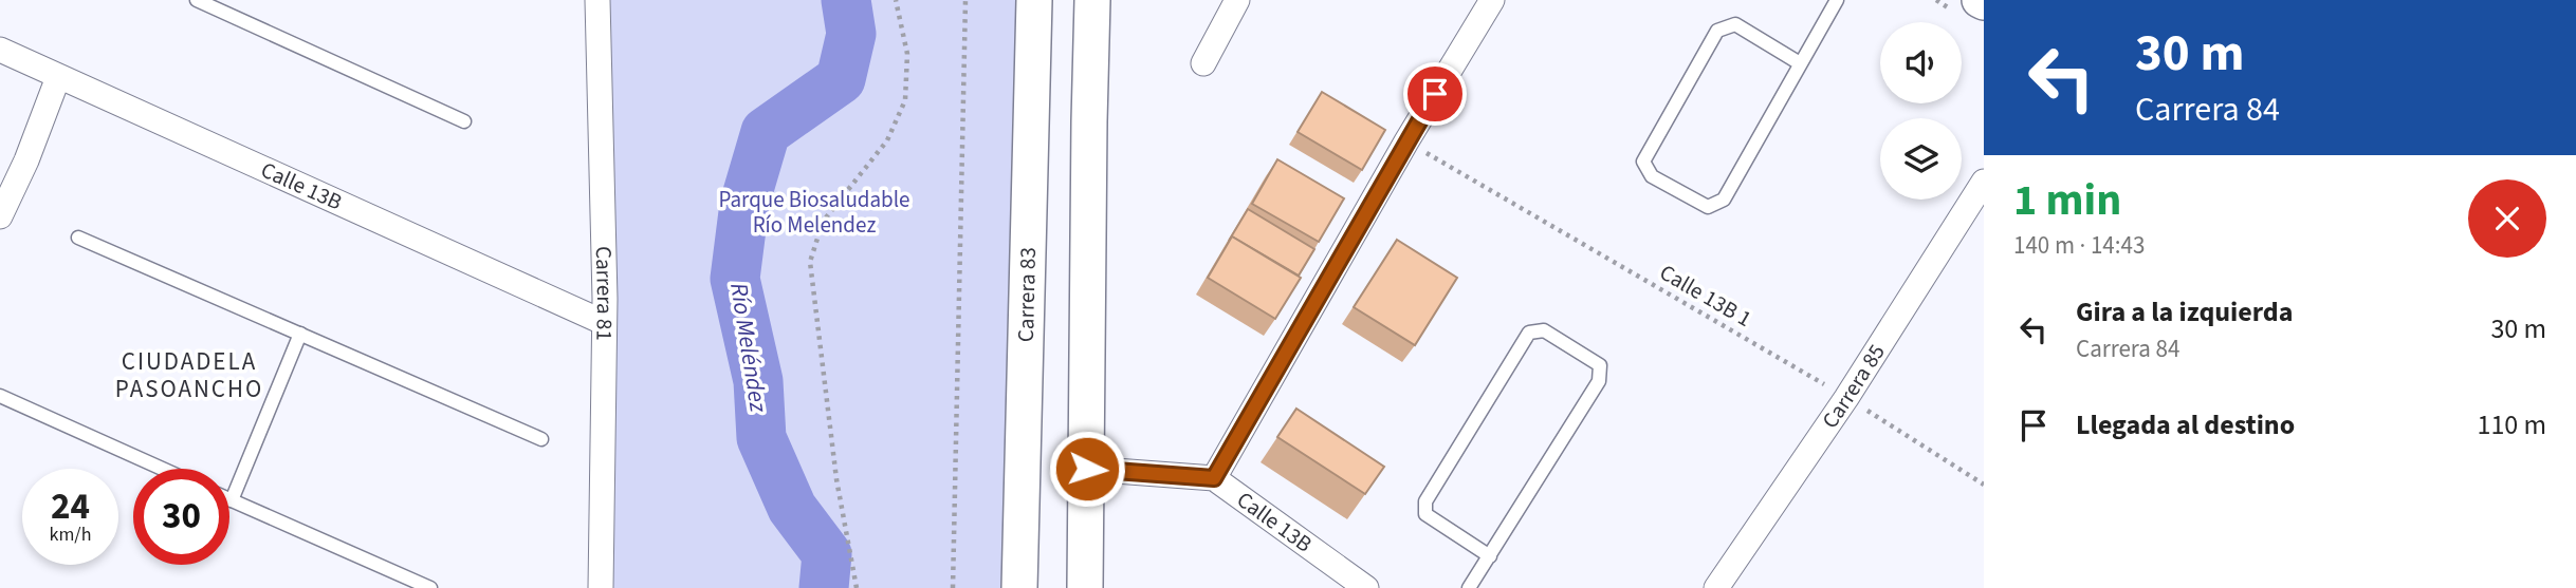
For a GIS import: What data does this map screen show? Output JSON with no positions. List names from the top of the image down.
{
  "streets": {
    "street": [
      "Calle 13B",
      "Carrera 81",
      "Carrera 83",
      "Carrera 85"
    ],
    "path": ["Calle 13B 1"]
  },
  "crossings": [
    ["Calle 13B", "Carrera 81"],
    ["Calle 13B 1", "Carrera 85"]
  ],
  "districts": ["CIUDADELA PASOANCHO"],
  "water": ["Río Meléndez"],
  "parks": ["Parque Biosaludable Río Melendez"],
  "page": {
    "turn": ["30 m", "Carrera 84"],
    "heading": ["1 min", "140 m · 14:43"],
    "list": [
      {
        "name": "Gira a la izquierda",
        "note": "Carrera 84",
        "value": "30 m"
      },
      {
        "name": "Llegada al destino",
        "value": "110 m"
      }
    ],
    "speed": "24 km/h",
    "limit": "30"
  }
}
